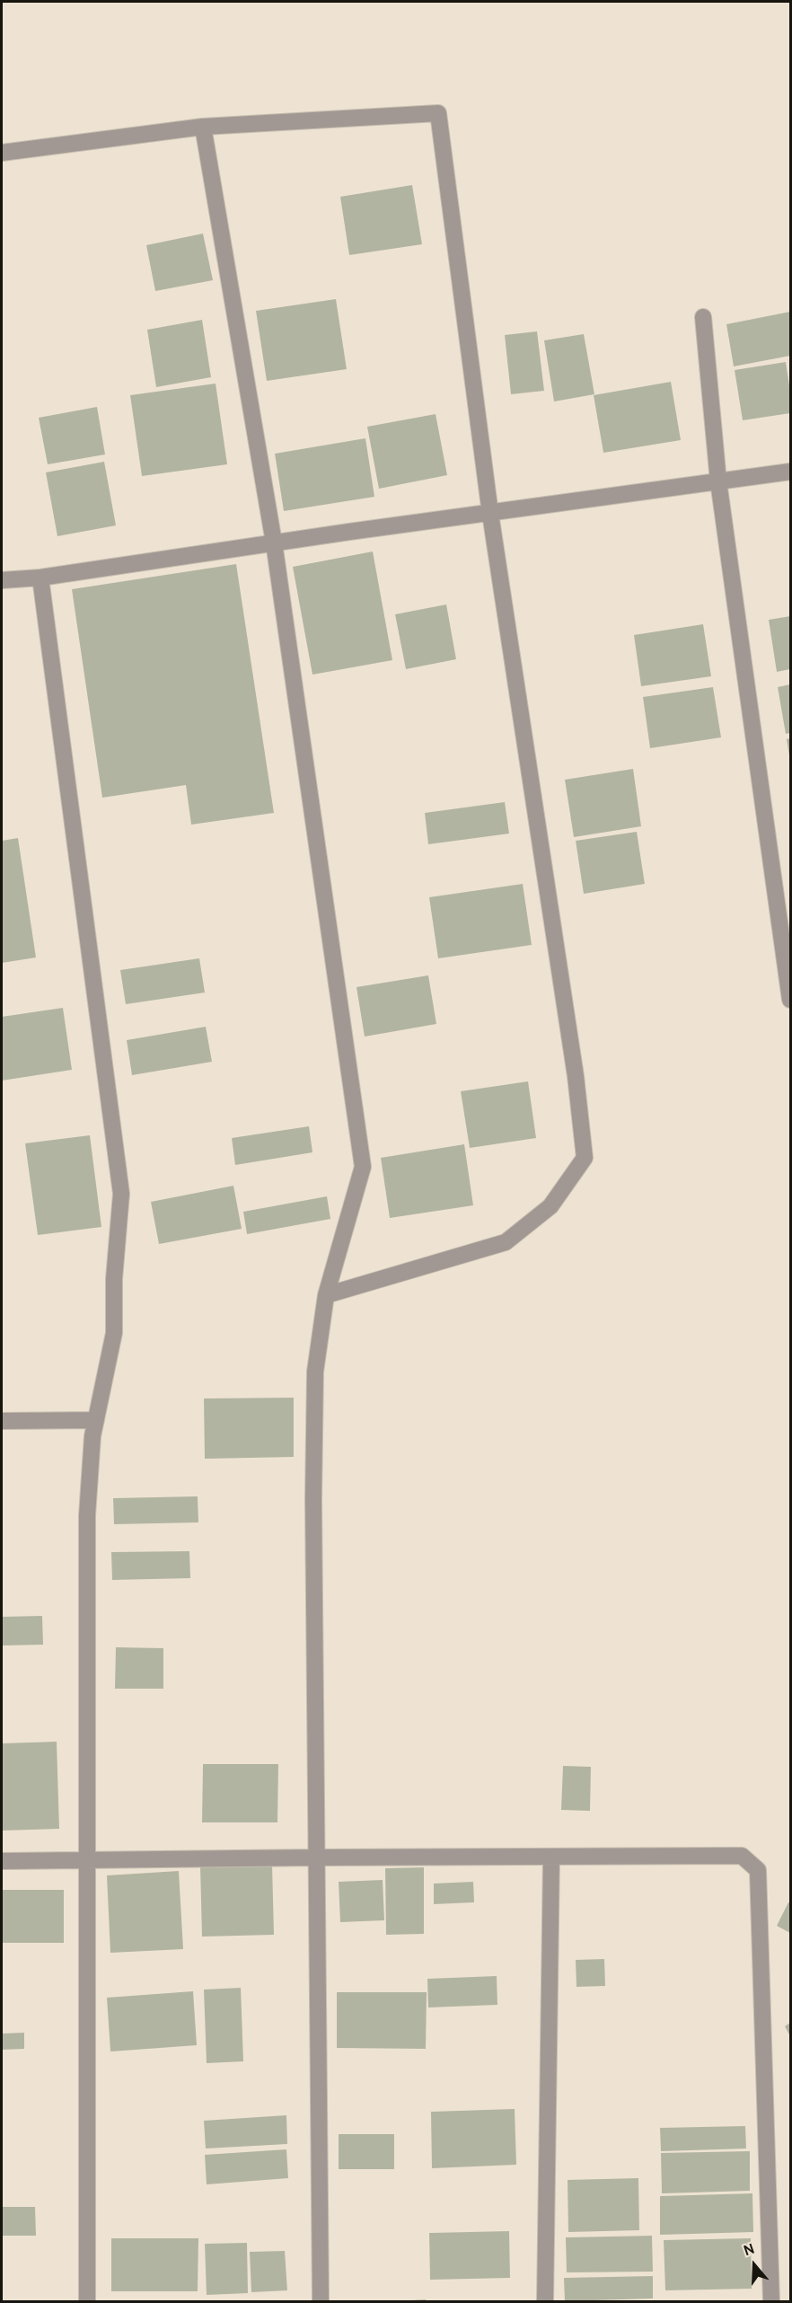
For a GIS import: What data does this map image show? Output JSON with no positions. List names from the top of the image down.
{
  "north": "top"
}
